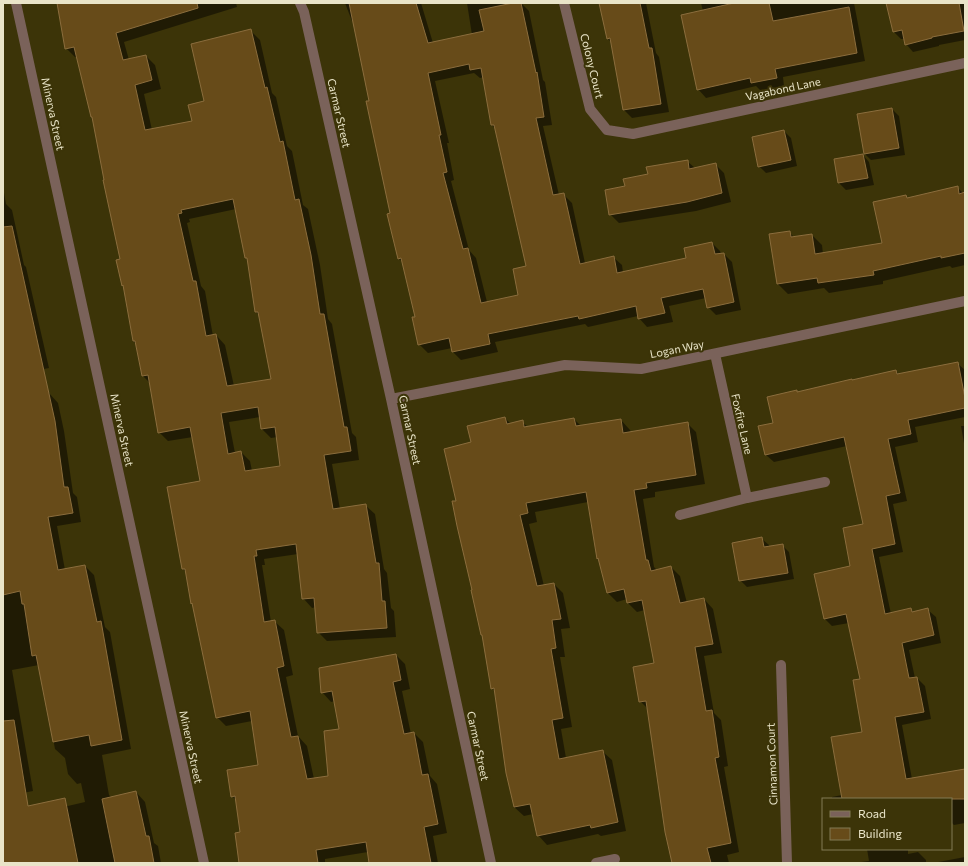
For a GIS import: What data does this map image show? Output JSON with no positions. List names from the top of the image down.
{
  "streets": {
    "street": [
      "Colony Court",
      "Vagabond Lane",
      "Carmar Street",
      "Minerva Street",
      "Logan Way",
      "Foxfire Lane",
      "Cinnamon Court"
    ]
  },
  "crossings": [
    ["Colony Court", "Vagabond Lane"],
    ["Carmar Street", "Logan Way"],
    ["Logan Way", "Foxfire Lane"]
  ],
  "legend": ["Road", "Building"]
}
